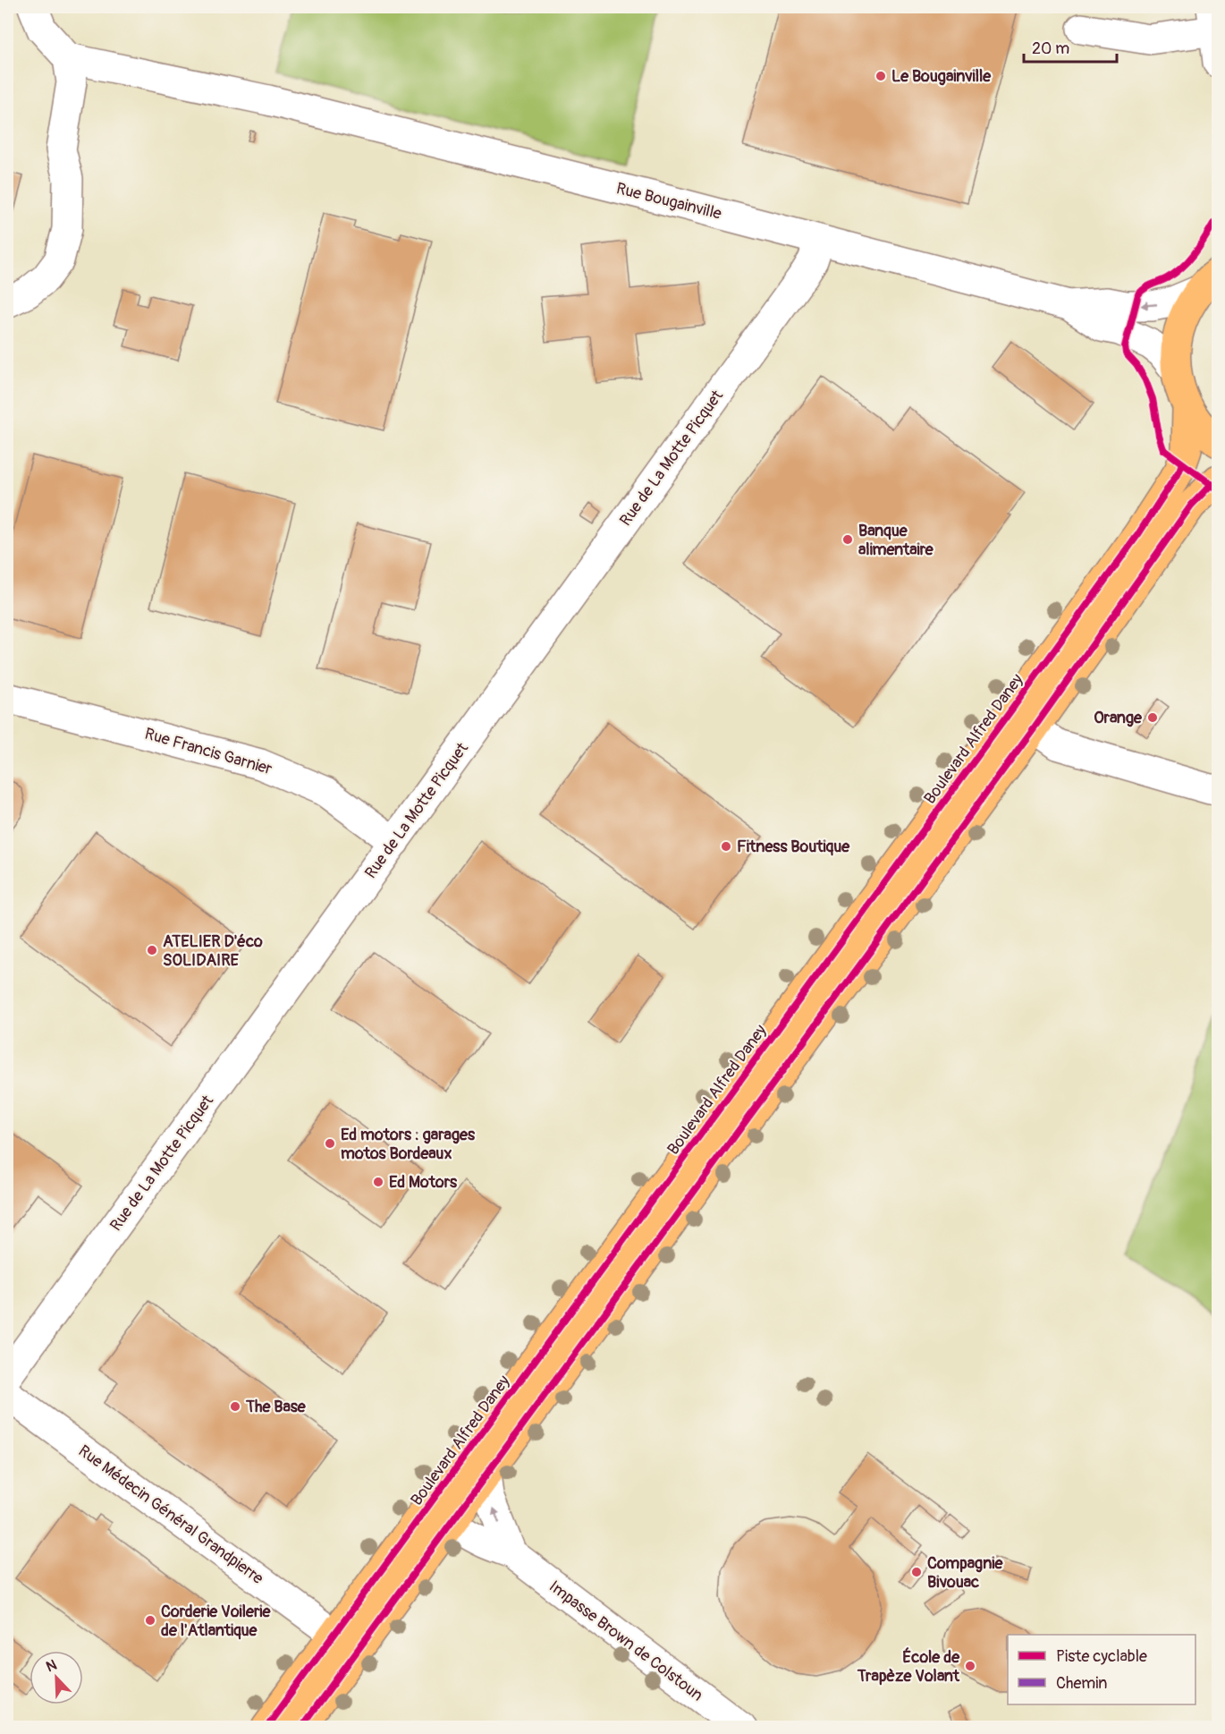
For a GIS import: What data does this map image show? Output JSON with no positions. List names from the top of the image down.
{
  "streets": {
    "main road": ["Boulevard Alfred Daney"],
    "street": [
      "Rue Bougainville",
      "Rue de La Motte Picquet",
      "Rue Francis Garnier",
      "Rue Médecin Général Grandpierre",
      "Impasse Brown de Colstoun"
    ]
  },
  "crossings": [
    ["Rue Bougainville", "Rue de La Motte Picquet"],
    ["Rue de La Motte Picquet", "Rue Francis Garnier"],
    ["Boulevard Alfred Daney", "Rue Médecin Général Grandpierre"]
  ],
  "places": [
    "Le Bougainville",
    "Banque alimentaire",
    "Orange",
    "Fitness Boutique",
    "ATELIER D'éco SOLIDAIRE",
    "Ed motors : garages motos Bordeaux",
    "Ed Motors",
    "The Base",
    "Compagnie Bivouac",
    "Corderie Voilerie de l'Atlantique",
    "École de Trapèze Volant"
  ],
  "legend": ["Piste cyclable", "Chemin"],
  "scale_bar": "20 m",
  "north": "top left"
}
